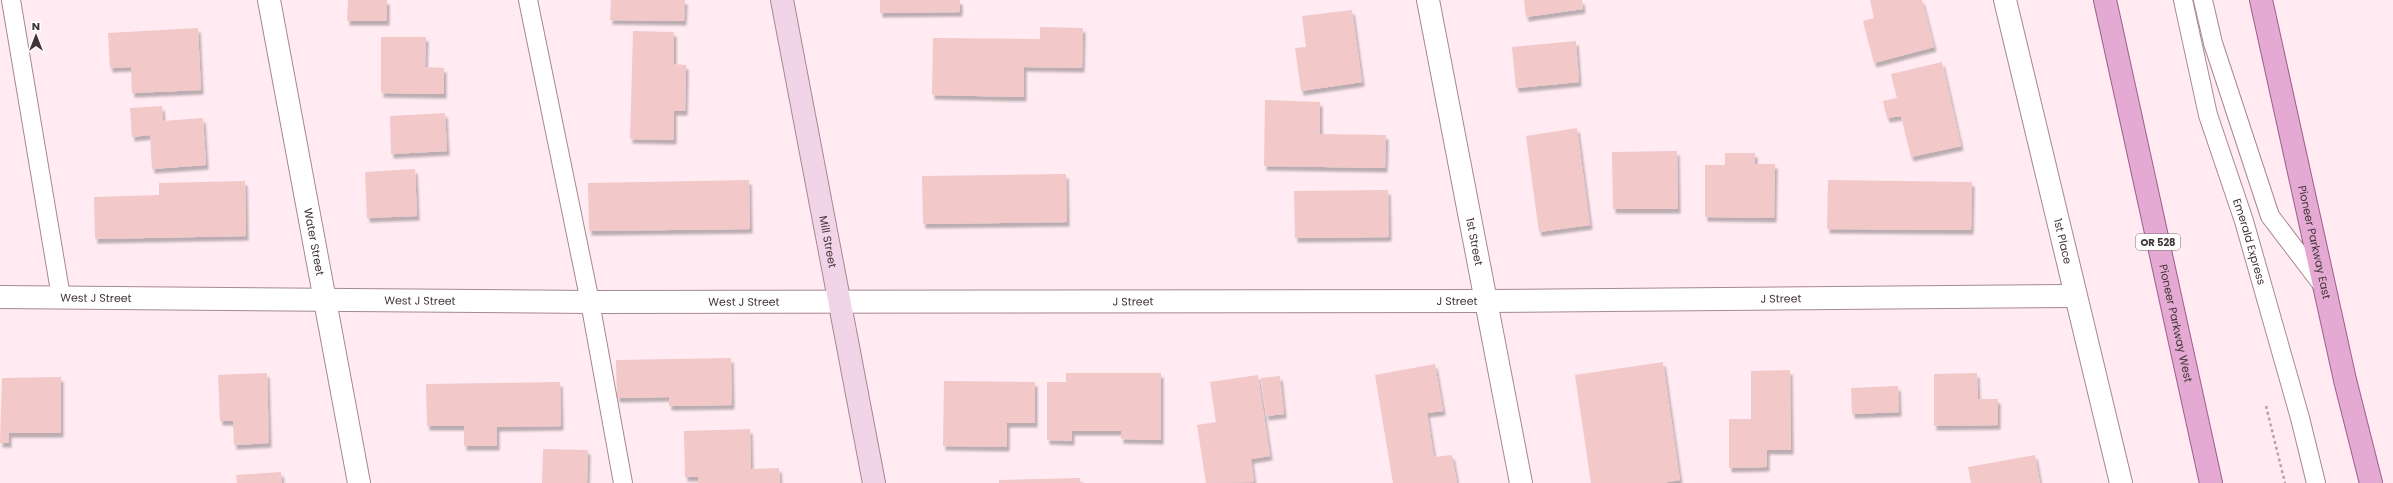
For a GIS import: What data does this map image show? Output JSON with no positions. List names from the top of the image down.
{
  "streets": {
    "main road": ["OR 528", "Pioneer Parkway East", "Pioneer Parkway West"],
    "street": [
      "Mill Street",
      "1st Street",
      "Water Street",
      "1st Place",
      "West J Street",
      "J Street"
    ],
    "lane": ["Emerald Express"]
  },
  "crossings": [
    ["Mill Street", "West J Street"],
    ["Mill Street", "J Street"],
    ["1st Street", "J Street"],
    ["Water Street", "West J Street"],
    ["1st Place", "J Street"],
    ["West J Street", "J Street"]
  ],
  "north": "top"
}
